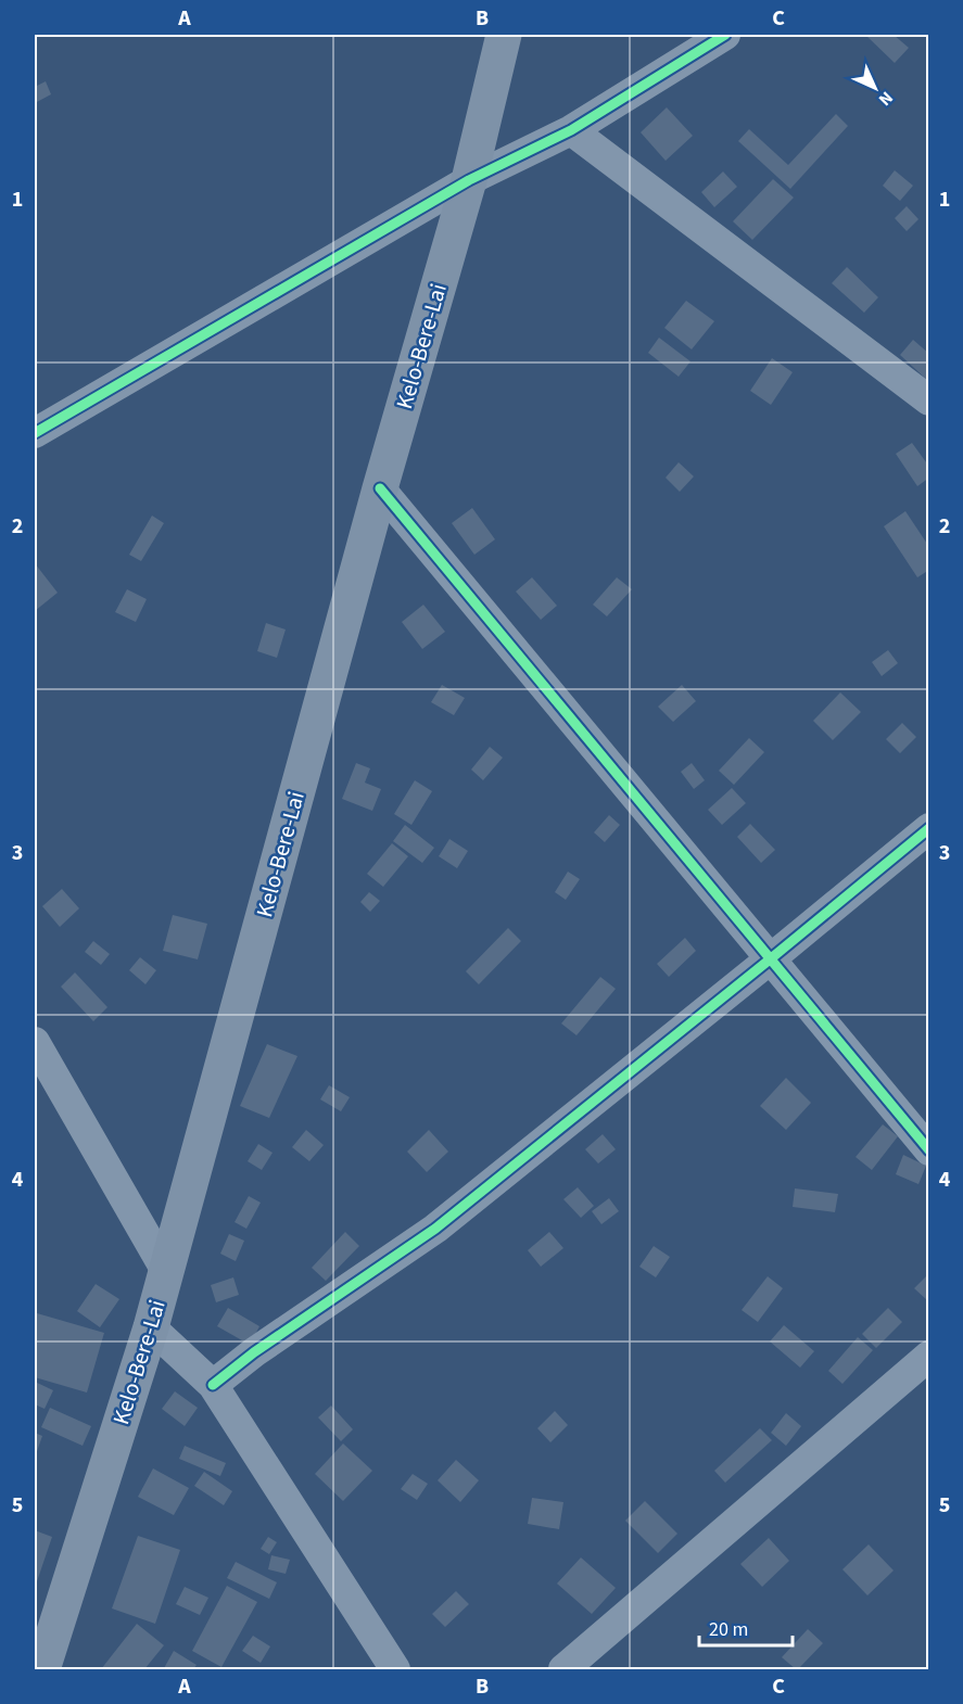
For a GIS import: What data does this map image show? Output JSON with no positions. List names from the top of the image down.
{
  "streets": {
    "main road": ["Kelo-Bere-Lai"]
  },
  "scale_bar": "20 m",
  "north": "bottom right",
  "grid": {
    "columns": ["A", "B", "C"],
    "rows": [
      "1",
      "2",
      "3",
      "4",
      "5"
    ]
  }
}
